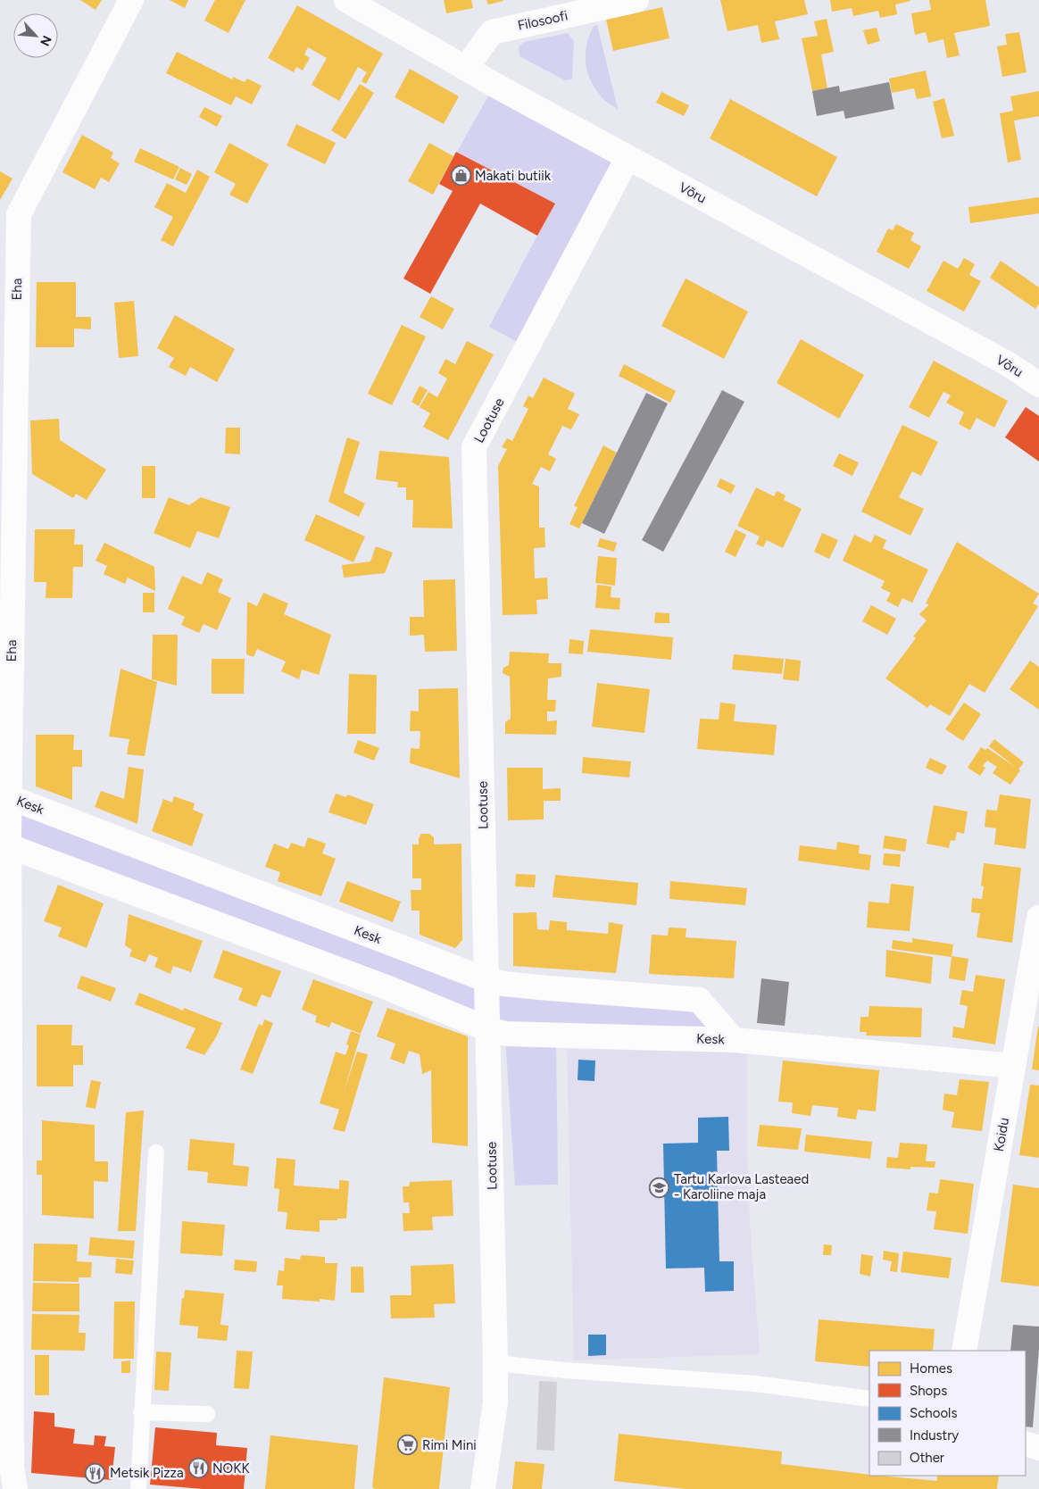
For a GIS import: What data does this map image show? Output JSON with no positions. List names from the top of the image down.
{
  "streets": {
    "street": [
      "Filosoofi",
      "Võru",
      "Eha",
      "Lootuse",
      "Kesk",
      "Koidu"
    ]
  },
  "crossings": [
    ["Filosoofi", "Võru"],
    ["Võru", "Lootuse"],
    ["Eha", "Kesk"],
    ["Lootuse", "Kesk"],
    ["Kesk", "Koidu"]
  ],
  "places": {
    "shop": ["Makati butiik"],
    "school or university": ["Tartu Karlova Lasteaed - Karoliine maja"],
    "supermarket": ["Rimi Mini"],
    "restaurant": ["NOKK", "Metsik Pizza"]
  },
  "legend": [
    "Homes",
    "Shops",
    "Schools",
    "Industry",
    "Other"
  ],
  "north": "bottom right"
}
